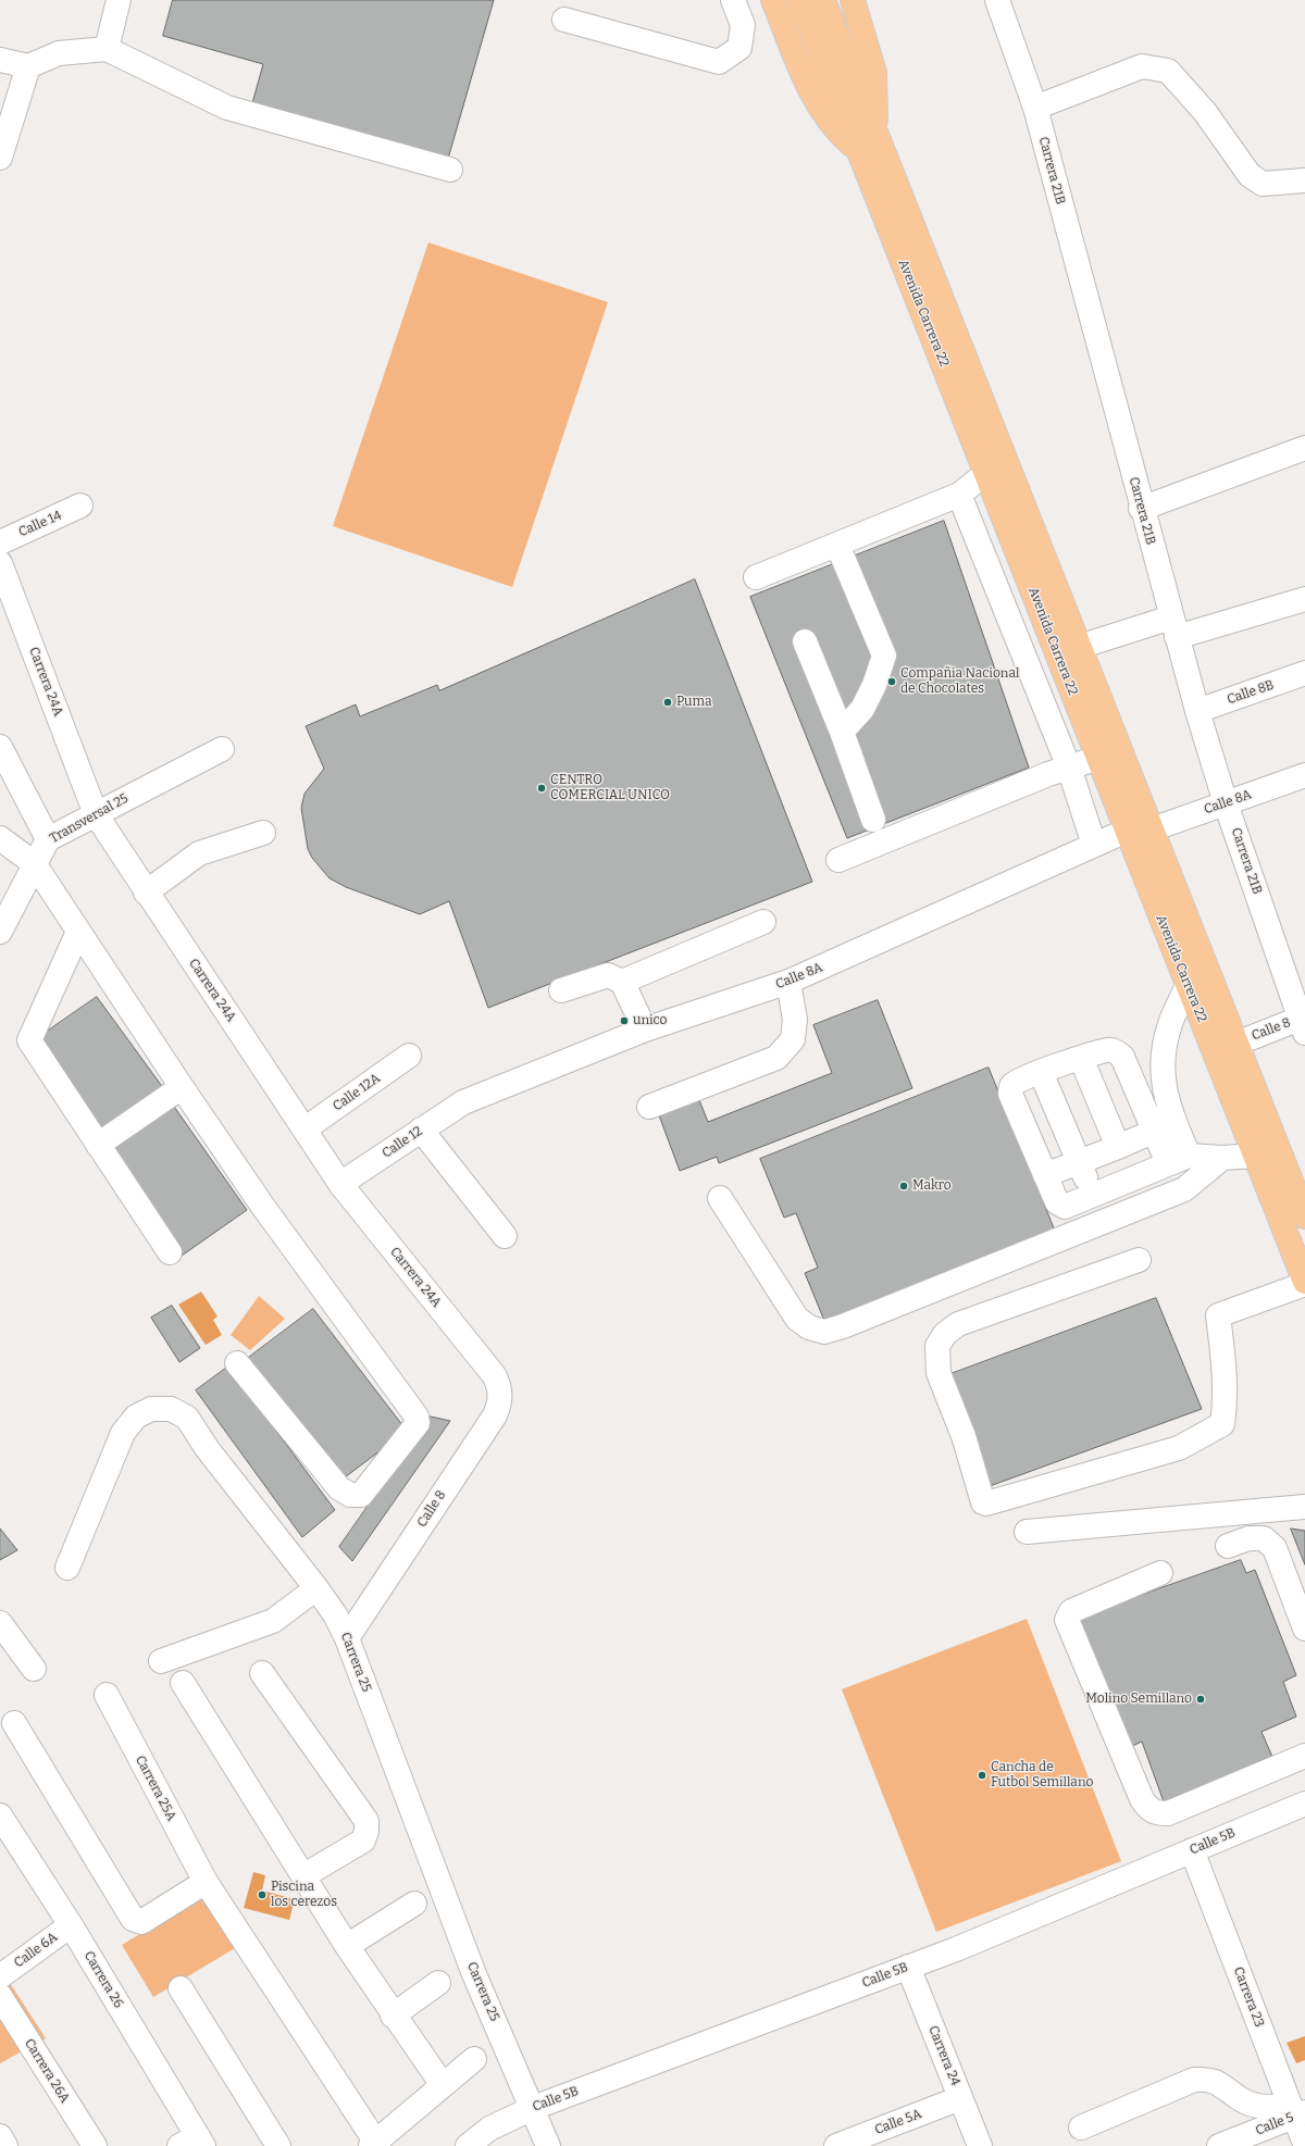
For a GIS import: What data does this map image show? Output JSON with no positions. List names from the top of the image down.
{
  "streets": {
    "main road": ["Avenida Carrera 22"],
    "street": [
      "Carrera 21B",
      "Calle 14",
      "Carrera 24A",
      "Calle 8B",
      "Calle 8A",
      "Transversal 25",
      "Calle 8",
      "Calle 12A",
      "Calle 12",
      "Carrera 25",
      "Carrera 25A",
      "Calle 5B",
      "Calle 6A",
      "Carrera 26",
      "Carrera 23",
      "Carrera 24",
      "Carrera 26A",
      "Calle 5A",
      "Calle 5"
    ]
  },
  "crossings": [
    ["Carrera 21B", "Calle 8B"],
    ["Carrera 21B", "Calle 8A"],
    ["Carrera 21B", "Calle 8"],
    ["Avenida Carrera 22", "Calle 8A"],
    ["Avenida Carrera 22", "Calle 8"],
    ["Carrera 24A", "Transversal 25"],
    ["Carrera 24A", "Calle 8"],
    ["Carrera 24A", "Calle 12A"],
    ["Carrera 24A", "Calle 12"],
    ["Calle 8A", "Calle 12"],
    ["Calle 8", "Carrera 25"],
    ["Carrera 25", "Calle 5B"],
    ["Calle 5B", "Carrera 23"],
    ["Calle 5B", "Carrera 24"],
    ["Calle 6A", "Carrera 26"],
    ["Carrera 23", "Calle 5"],
    ["Carrera 24", "Calle 5A"]
  ],
  "places": [
    "Compañia Nacional de Chocolates",
    "Puma",
    "CENTRO COMERCIAL UNICO",
    "unico",
    "Makro",
    "Molino Semillano",
    "Cancha de Futbol Semillano",
    "Piscina los cerezos"
  ]
}
